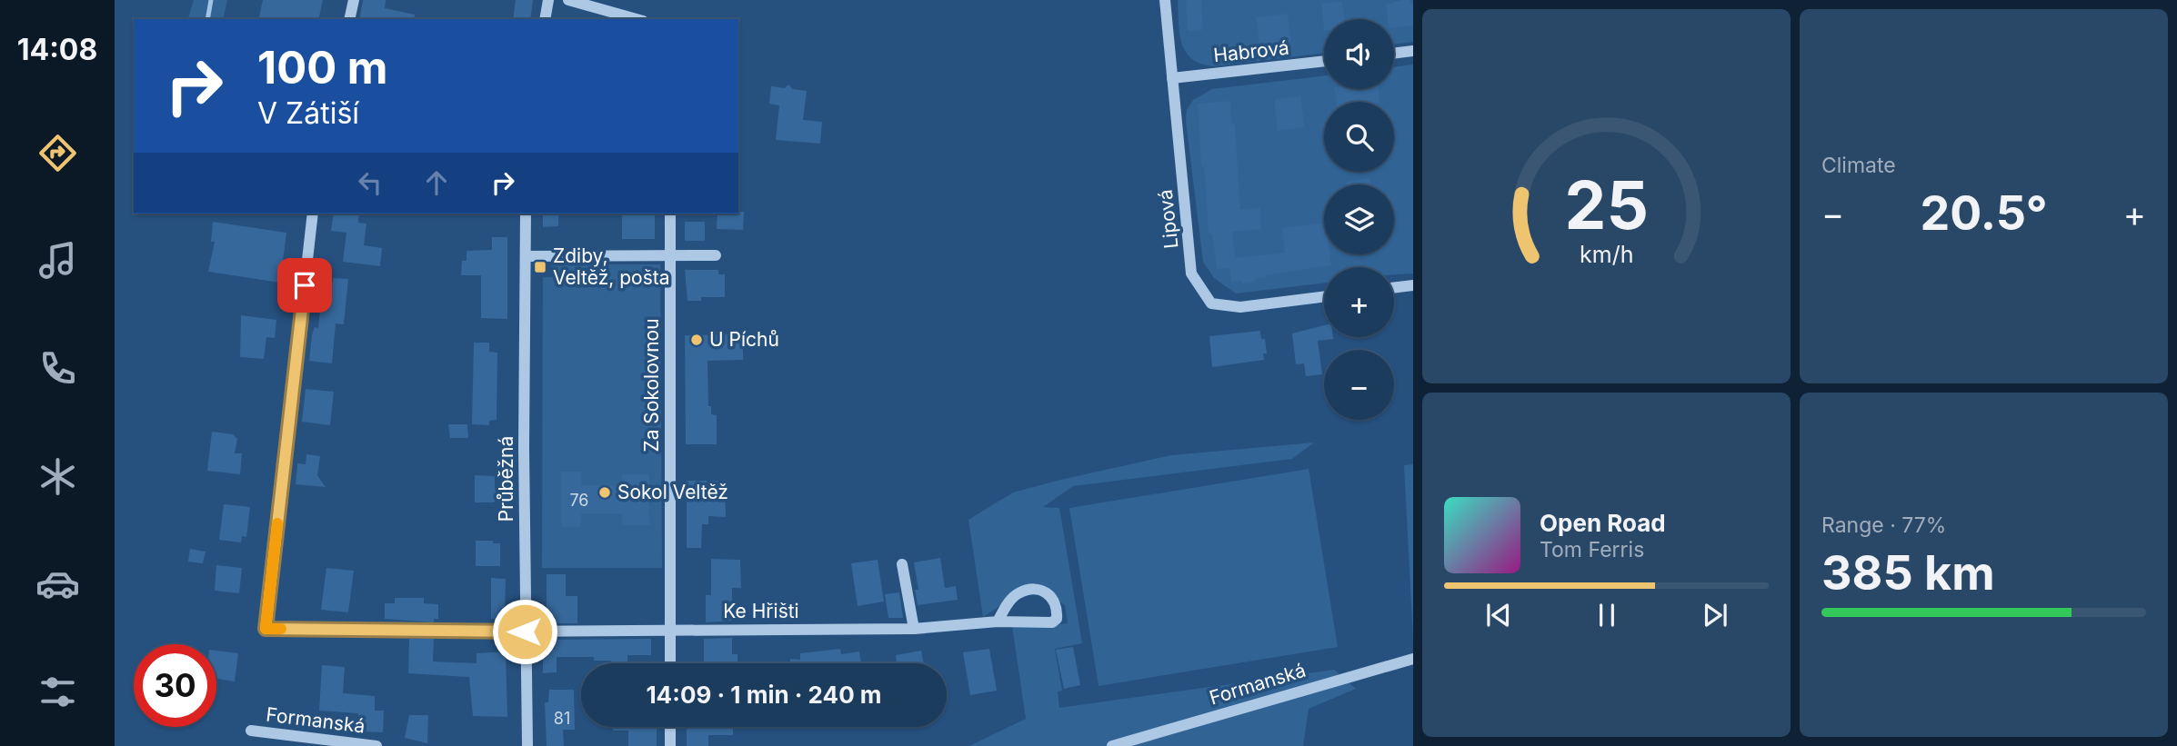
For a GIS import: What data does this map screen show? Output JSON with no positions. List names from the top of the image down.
{
  "streets": {
    "street": [
      "Habrová",
      "Lipová",
      "Za Sokolovnou",
      "Průběžná",
      "Ke Hřišti",
      "Formanská"
    ]
  },
  "crossings": [
    ["Habrová", "Lipová"],
    ["Za Sokolovnou", "Ke Hřišti"],
    ["Průběžná", "Ke Hřišti"]
  ],
  "places": {
    "transit": ["Zdiby, Veltěž, pošta"],
    "other": ["U Píchů", "Sokol Veltěž"]
  },
  "house_numbers": ["76", "81"],
  "page": {
    "tabs": "14:08",
    "tile": [
      "Climate",
      ["Range · 77%", "385 km"]
    ],
    "map_buttons": ["+", "−"],
    "turn": ["100 m", "V Zátiší"],
    "heat": ["−", "20.5°", "+"],
    "song": ["Open Road", "Tom Ferris"],
    "limit": "30",
    "trip": "14:09 · 1 min · 240 m",
    "gauge": ["25", "km/h"]
  }
}
